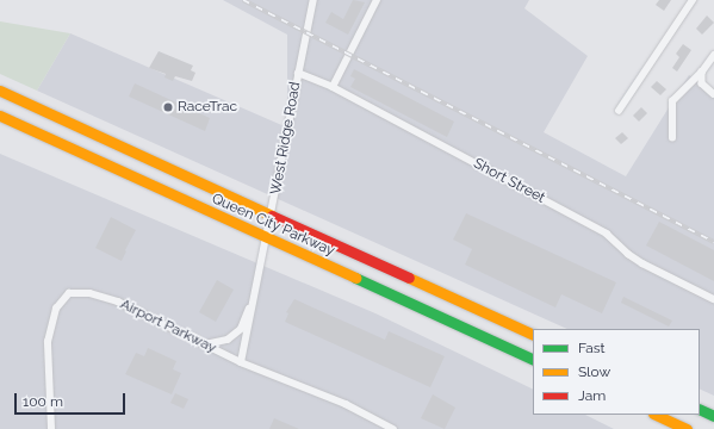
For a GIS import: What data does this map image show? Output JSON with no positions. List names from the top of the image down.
{
  "streets": {
    "main road": ["Queen City Parkway"],
    "street": ["West Ridge Road", "Short Street", "Airport Parkway"]
  },
  "crossings": [
    ["West Ridge Road", "Short Street"],
    ["West Ridge Road", "Queen City Parkway"],
    ["West Ridge Road", "Airport Parkway"]
  ],
  "places": ["RaceTrac"],
  "legend": ["Fast", "Slow", "Jam"],
  "scale_bar": "100 m"
}
